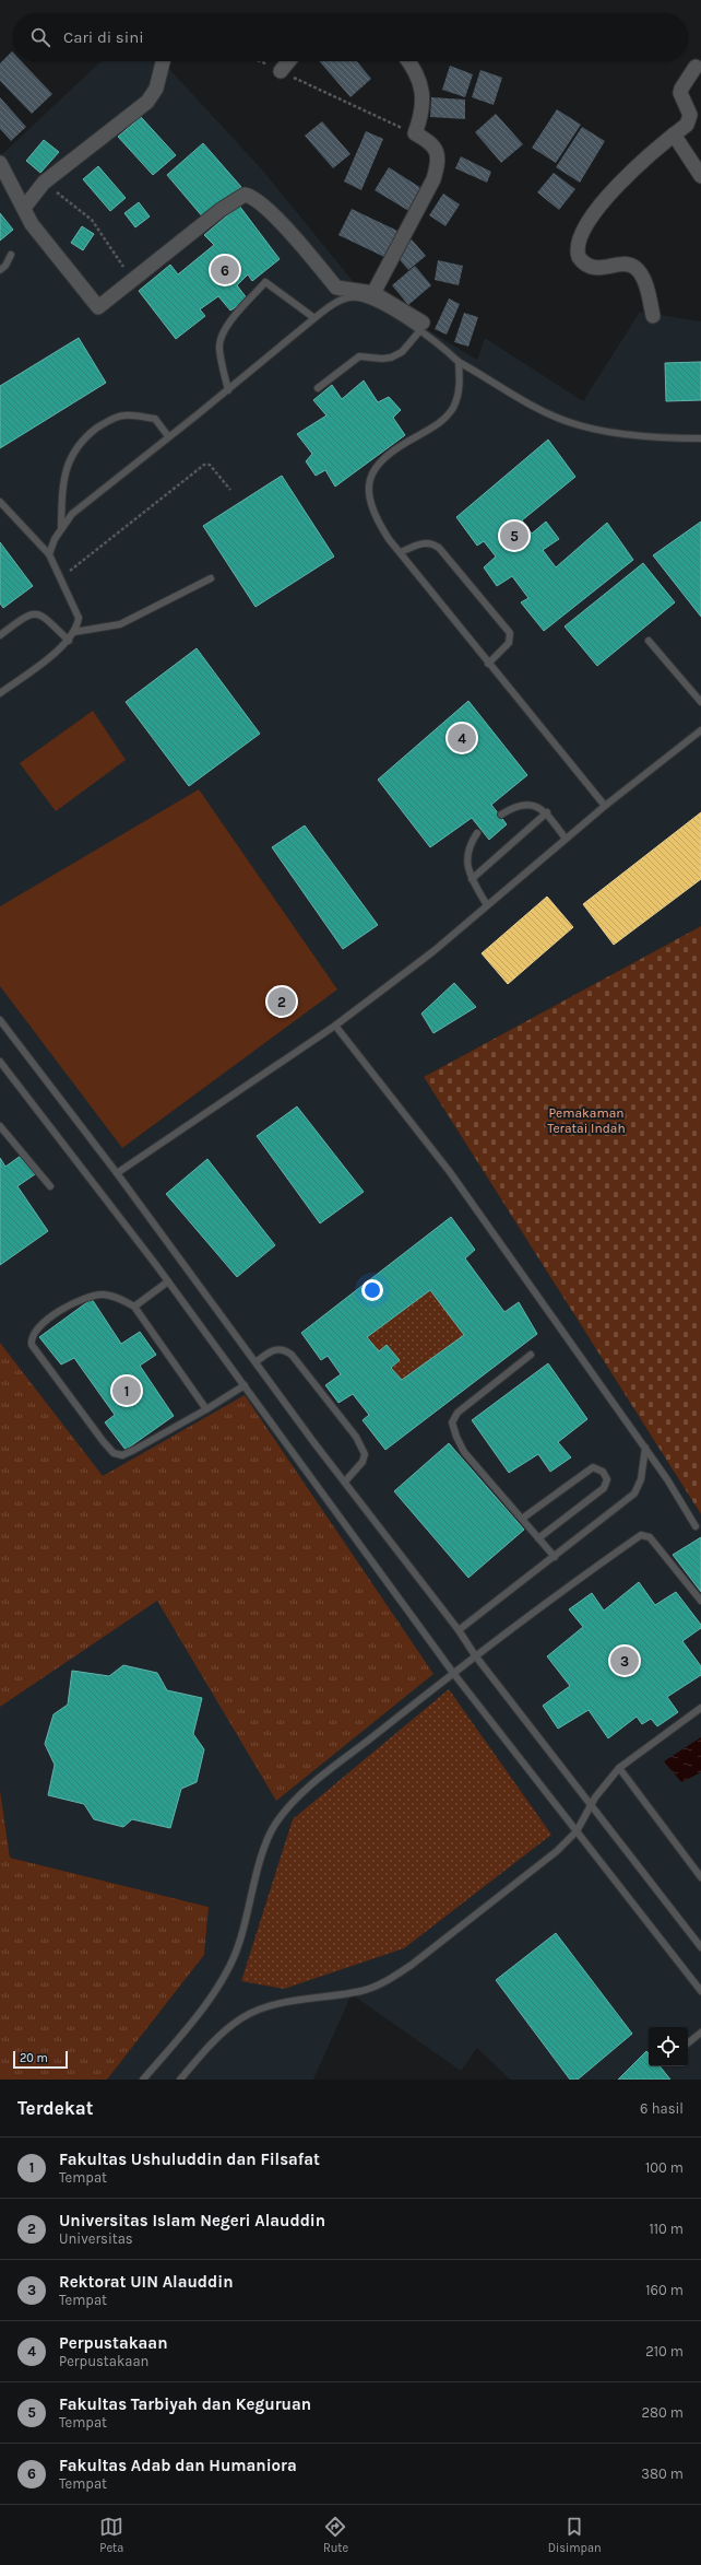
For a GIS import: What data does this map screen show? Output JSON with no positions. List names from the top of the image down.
{
  "parks": ["Pemakaman Teratai Indah"],
  "scale_bar": "20 m",
  "page": {
    "search": "Cari di sini",
    "pins": [
      "6",
      "5",
      "4",
      "2",
      "1",
      "3"
    ],
    "scale": "20 m",
    "heading": ["Terdekat", "6 hasil"],
    "list": [
      {
        "mark": "1",
        "name": "Fakultas Ushuluddin dan Filsafat",
        "note": "Tempat",
        "value": "100 m"
      },
      {
        "mark": "2",
        "name": "Universitas Islam Negeri Alauddin",
        "note": "Universitas",
        "value": "110 m"
      },
      {
        "mark": "3",
        "name": "Rektorat UIN Alauddin",
        "note": "Tempat",
        "value": "160 m"
      },
      {
        "mark": "4",
        "name": "Perpustakaan",
        "note": "Perpustakaan",
        "value": "210 m"
      },
      {
        "mark": "5",
        "name": "Fakultas Tarbiyah dan Keguruan",
        "note": "Tempat",
        "value": "280 m"
      },
      {
        "mark": "6",
        "name": "Fakultas Adab dan Humaniora",
        "note": "Tempat",
        "value": "380 m"
      }
    ],
    "nav": ["Peta", "Rute", "Disimpan"]
  }
}
